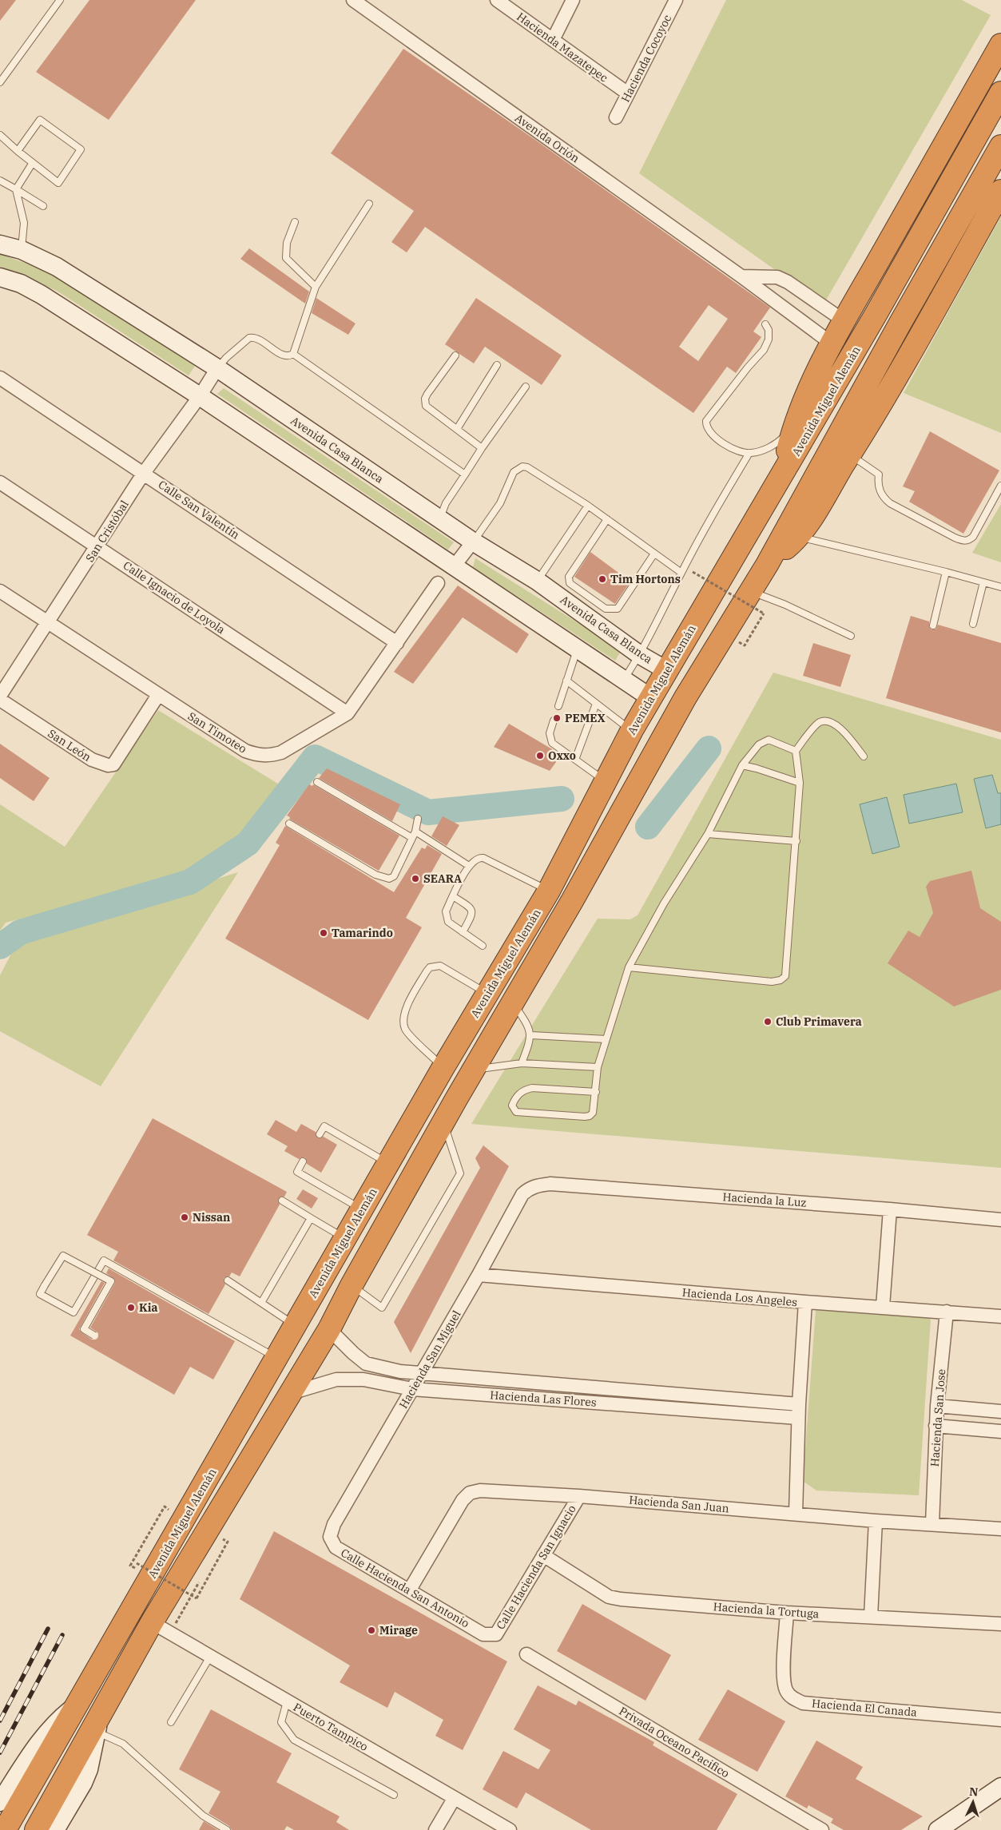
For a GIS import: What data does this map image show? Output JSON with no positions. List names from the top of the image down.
{
  "streets": {
    "highway": ["Avenida Miguel Alemán"],
    "street": [
      "Hacienda Mazatepec",
      "Hacienda Cocoyoc",
      "Avenida Orión",
      "Avenida Casa Blanca",
      "Calle San Valentín",
      "San Cristóbal",
      "Calle Ignacio de Loyola",
      "San Timoteo",
      "San León",
      "Hacienda la Luz",
      "Hacienda Los Angeles",
      "Hacienda San Miguel",
      "Hacienda Las Flores",
      "Hacienda San Jose",
      "Hacienda San Juan",
      "Calle Hacienda San Ignacio",
      "Calle Hacienda San Antonio",
      "Hacienda la Tortuga",
      "Hacienda El Canada",
      "Puerto Tampico",
      "Privada Oceano Pacifico"
    ]
  },
  "crossings": [
    ["Hacienda Mazatepec", "Hacienda Cocoyoc"],
    ["Avenida Miguel Alemán", "Avenida Casa Blanca"],
    ["Avenida Casa Blanca", "San Cristóbal"],
    ["Calle San Valentín", "San Cristóbal"],
    ["Calle San Valentín", "San Timoteo"],
    ["San Cristóbal", "Calle Ignacio de Loyola"],
    ["San Cristóbal", "San Timoteo"],
    ["Calle Ignacio de Loyola", "San Timoteo"],
    ["San Timoteo", "San León"],
    ["Hacienda la Luz", "Hacienda San Miguel"],
    ["Hacienda Los Angeles", "Hacienda San Miguel"],
    ["Hacienda Los Angeles", "Hacienda San Jose"],
    ["Hacienda San Miguel", "Hacienda Las Flores"],
    ["Hacienda San Miguel", "Calle Hacienda San Antonio"],
    ["Hacienda San Jose", "Hacienda San Juan"],
    ["Hacienda San Juan", "Calle Hacienda San Ignacio"],
    ["Hacienda San Juan", "Calle Hacienda San Antonio"],
    ["Calle Hacienda San Ignacio", "Calle Hacienda San Antonio"],
    ["Calle Hacienda San Ignacio", "Hacienda la Tortuga"],
    ["Hacienda la Tortuga", "Hacienda El Canada"]
  ],
  "places": [
    "Tim Hortons",
    "PEMEX",
    "Oxxo",
    "SEARA",
    "Tamarindo",
    "Club Primavera",
    "Nissan",
    "Kia",
    "Mirage"
  ],
  "north": "top"
}
